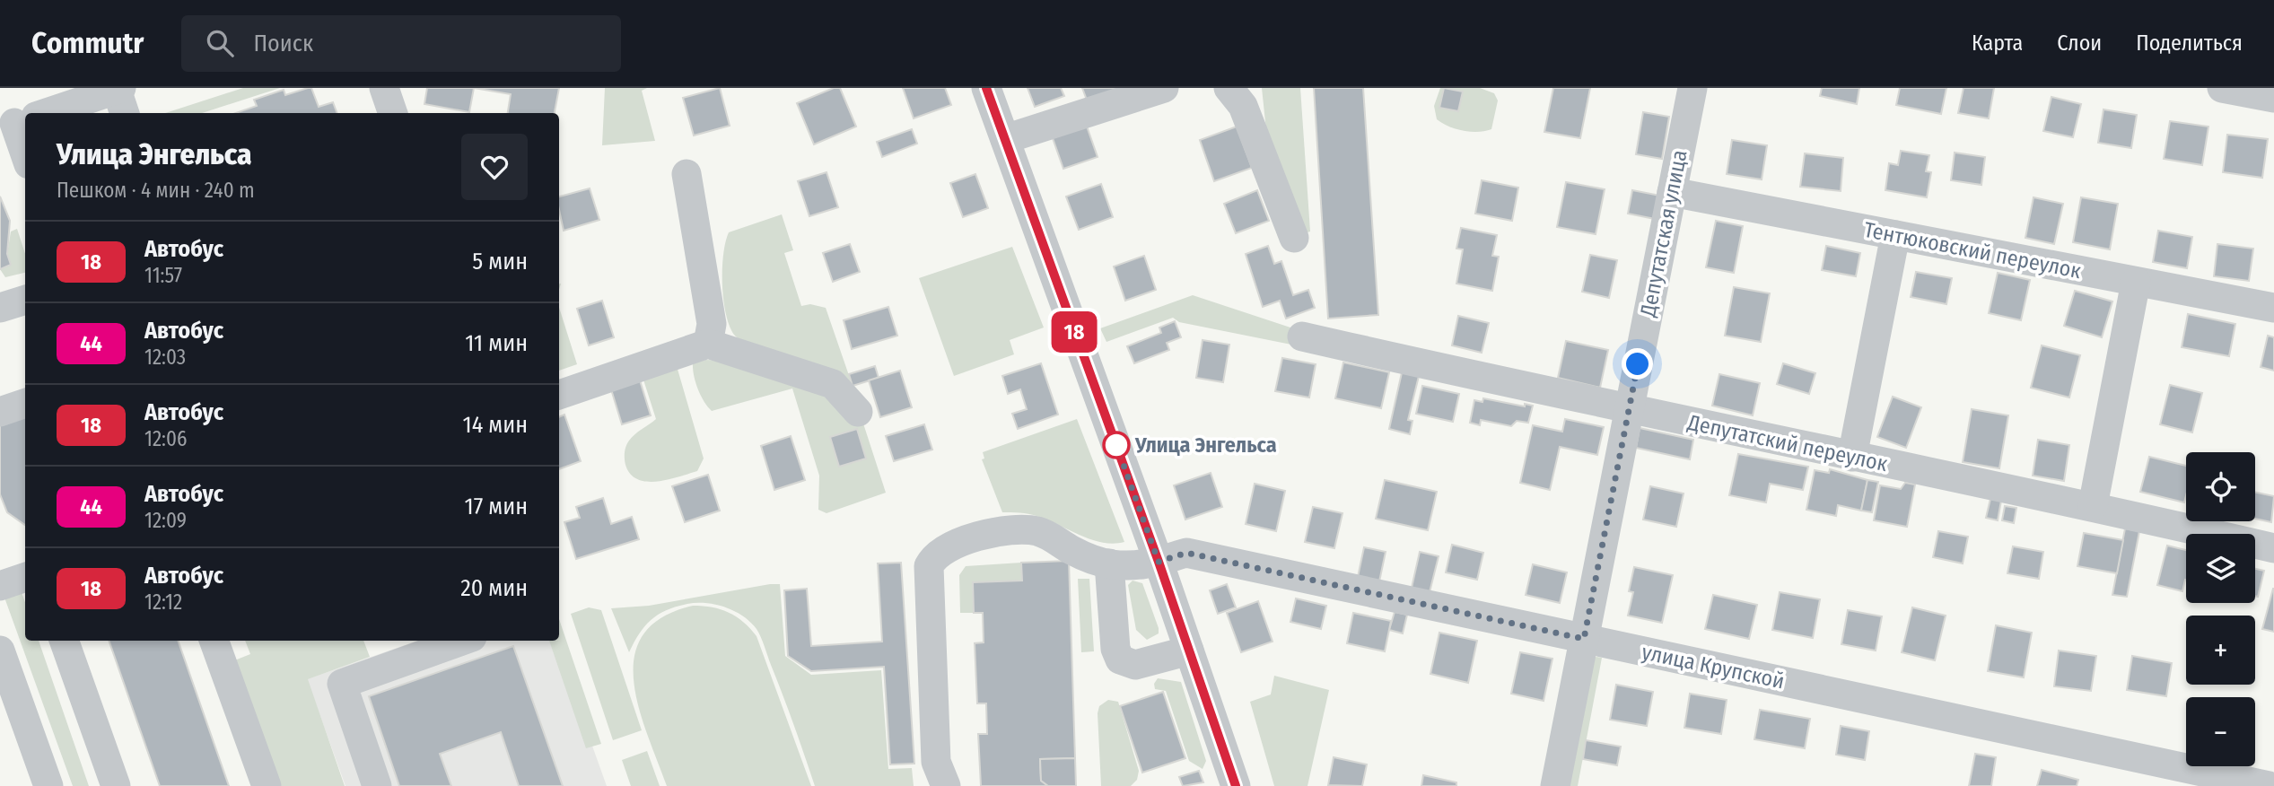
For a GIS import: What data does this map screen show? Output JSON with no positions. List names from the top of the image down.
{
  "streets": {
    "street": [
      "Депутатская улица",
      "Тентюковский переулок",
      "Депутатский переулок",
      "улица Крупской"
    ]
  },
  "crossings": [
    ["Депутатская улица", "Тентюковский переулок"],
    ["Депутатская улица", "Депутатский переулок"],
    ["Депутатская улица", "улица Крупской"]
  ],
  "places": ["Улица Энгельса"],
  "lines": ["bus line 18"],
  "page": {
    "header": "Commutr",
    "search": "Поиск",
    "nav": ["Карта", "Слои", "Поделиться"],
    "on_map": "18",
    "heading": ["Улица Энгельса", "Пешком · 4 мин · 240 m"],
    "list": [
      {
        "mark": "18",
        "name": "Автобус",
        "note": "11:57",
        "value": "5 мин"
      },
      {
        "mark": "44",
        "name": "Автобус",
        "note": "12:03",
        "value": "11 мин"
      },
      {
        "mark": "18",
        "name": "Автобус",
        "note": "12:06",
        "value": "14 мин"
      },
      {
        "mark": "44",
        "name": "Автобус",
        "note": "12:09",
        "value": "17 мин"
      },
      {
        "mark": "18",
        "name": "Автобус",
        "note": "12:12",
        "value": "20 мин"
      }
    ],
    "map_buttons": ["+", "−"]
  }
}
